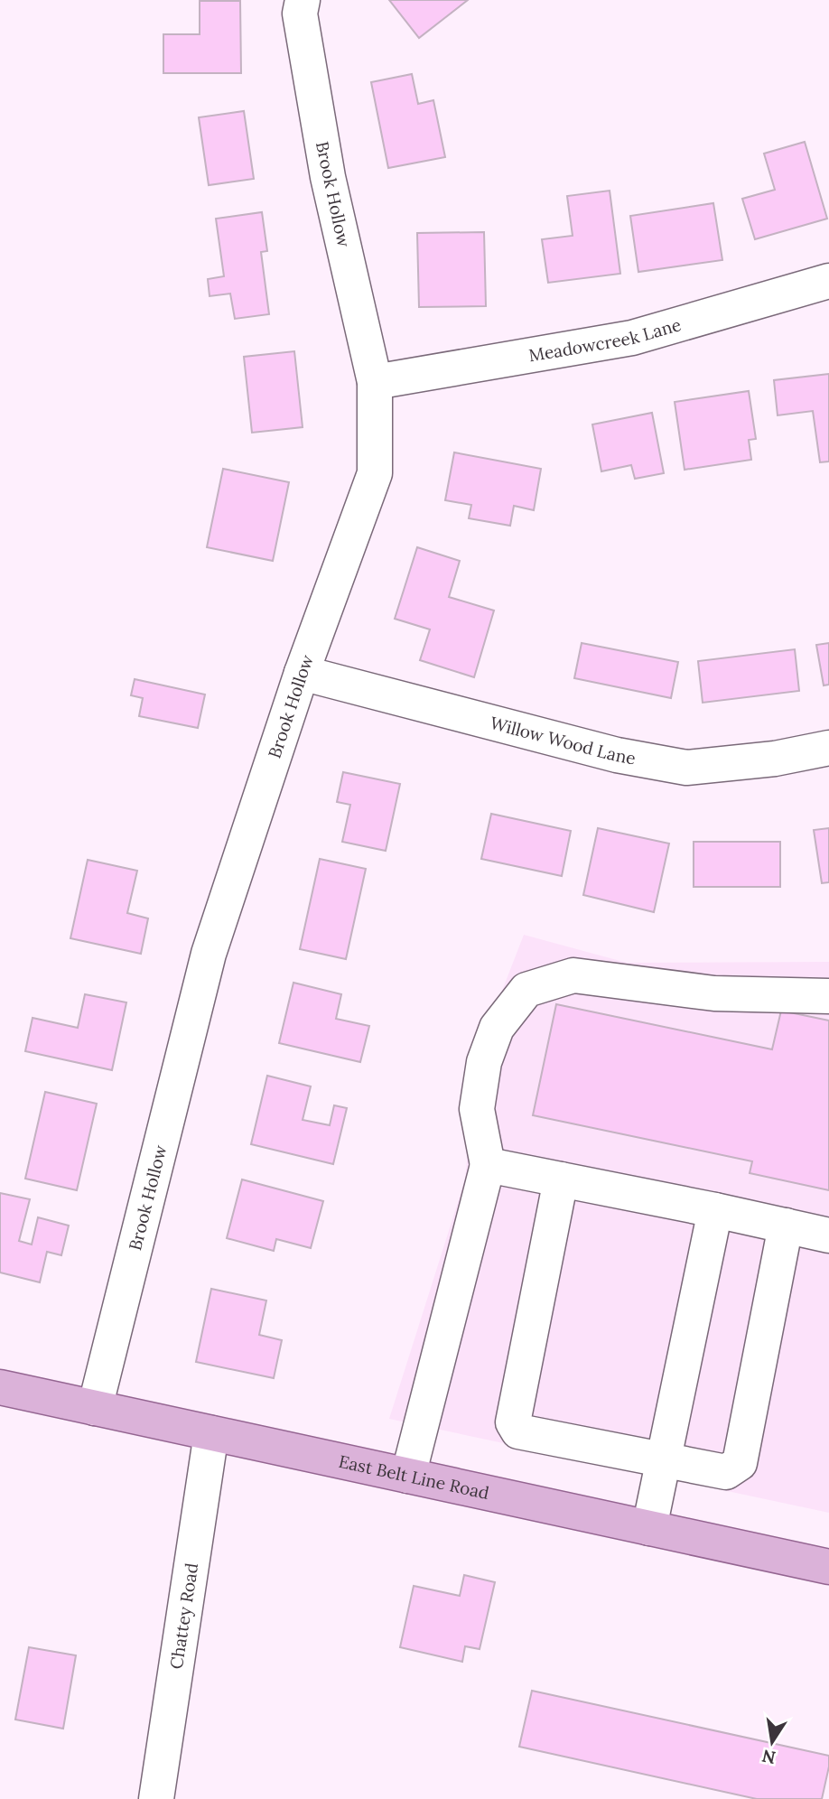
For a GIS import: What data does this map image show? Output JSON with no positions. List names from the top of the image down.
{
  "streets": {
    "main road": ["East Belt Line Road"],
    "street": [
      "Brook Hollow",
      "Meadowcreek Lane",
      "Willow Wood Lane",
      "Chattey Road"
    ]
  },
  "crossings": [
    ["Brook Hollow", "Meadowcreek Lane"],
    ["Brook Hollow", "Willow Wood Lane"],
    ["Brook Hollow", "East Belt Line Road"],
    ["East Belt Line Road", "Chattey Road"]
  ],
  "north": "bottom"
}
